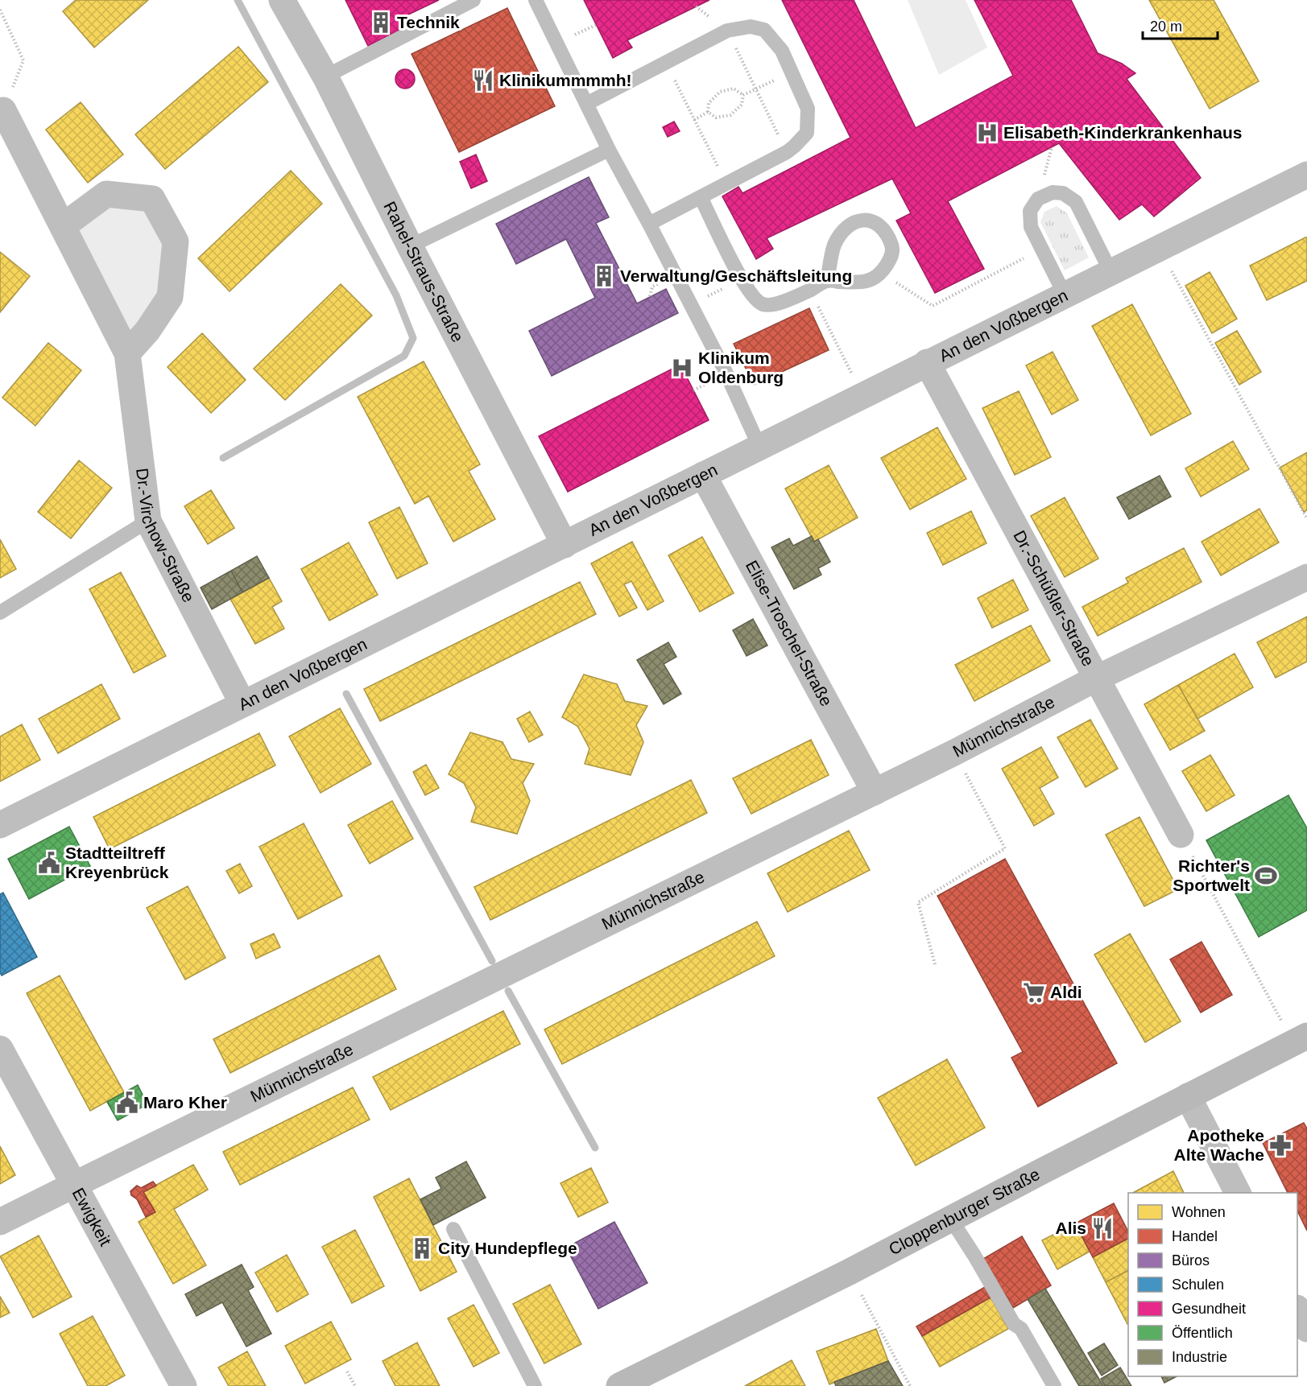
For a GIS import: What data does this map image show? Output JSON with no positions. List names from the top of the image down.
{
  "streets": {
    "main road": ["Cloppenburger Straße"],
    "street": [
      "Rahel-Straus-Straße",
      "An den Voßbergen",
      "Dr.-Virchow-Straße",
      "Dr.-Schüßler-Straße",
      "Elise-Troschel-Straße",
      "Münnichstraße",
      "Ewigkeit"
    ]
  },
  "crossings": [
    ["Rahel-Straus-Straße", "An den Voßbergen"],
    ["An den Voßbergen", "Dr.-Virchow-Straße"],
    ["An den Voßbergen", "Dr.-Schüßler-Straße"],
    ["An den Voßbergen", "Elise-Troschel-Straße"],
    ["Dr.-Schüßler-Straße", "Münnichstraße"],
    ["Elise-Troschel-Straße", "Münnichstraße"],
    ["Münnichstraße", "Ewigkeit"]
  ],
  "places": {
    "building": ["Technik", "Verwaltung/Geschäftsleitung", "City Hundepflege"],
    "restaurant": ["Klinikummmmh!", "Alis"],
    "hospital": ["Elisabeth-Kinderkrankenhaus", "Klinikum Oldenburg"],
    "public building": ["Stadtteiltreff Kreyenbrück", "Maro Kher"],
    "sports": ["Richter's Sportwelt"],
    "supermarket": ["Aldi"],
    "pharmacy": ["Apotheke Alte Wache"]
  },
  "legend": [
    "Wohnen",
    "Handel",
    "Büros",
    "Schulen",
    "Gesundheit",
    "Öffentlich",
    "Industrie"
  ],
  "scale_bar": "20 m"
}
